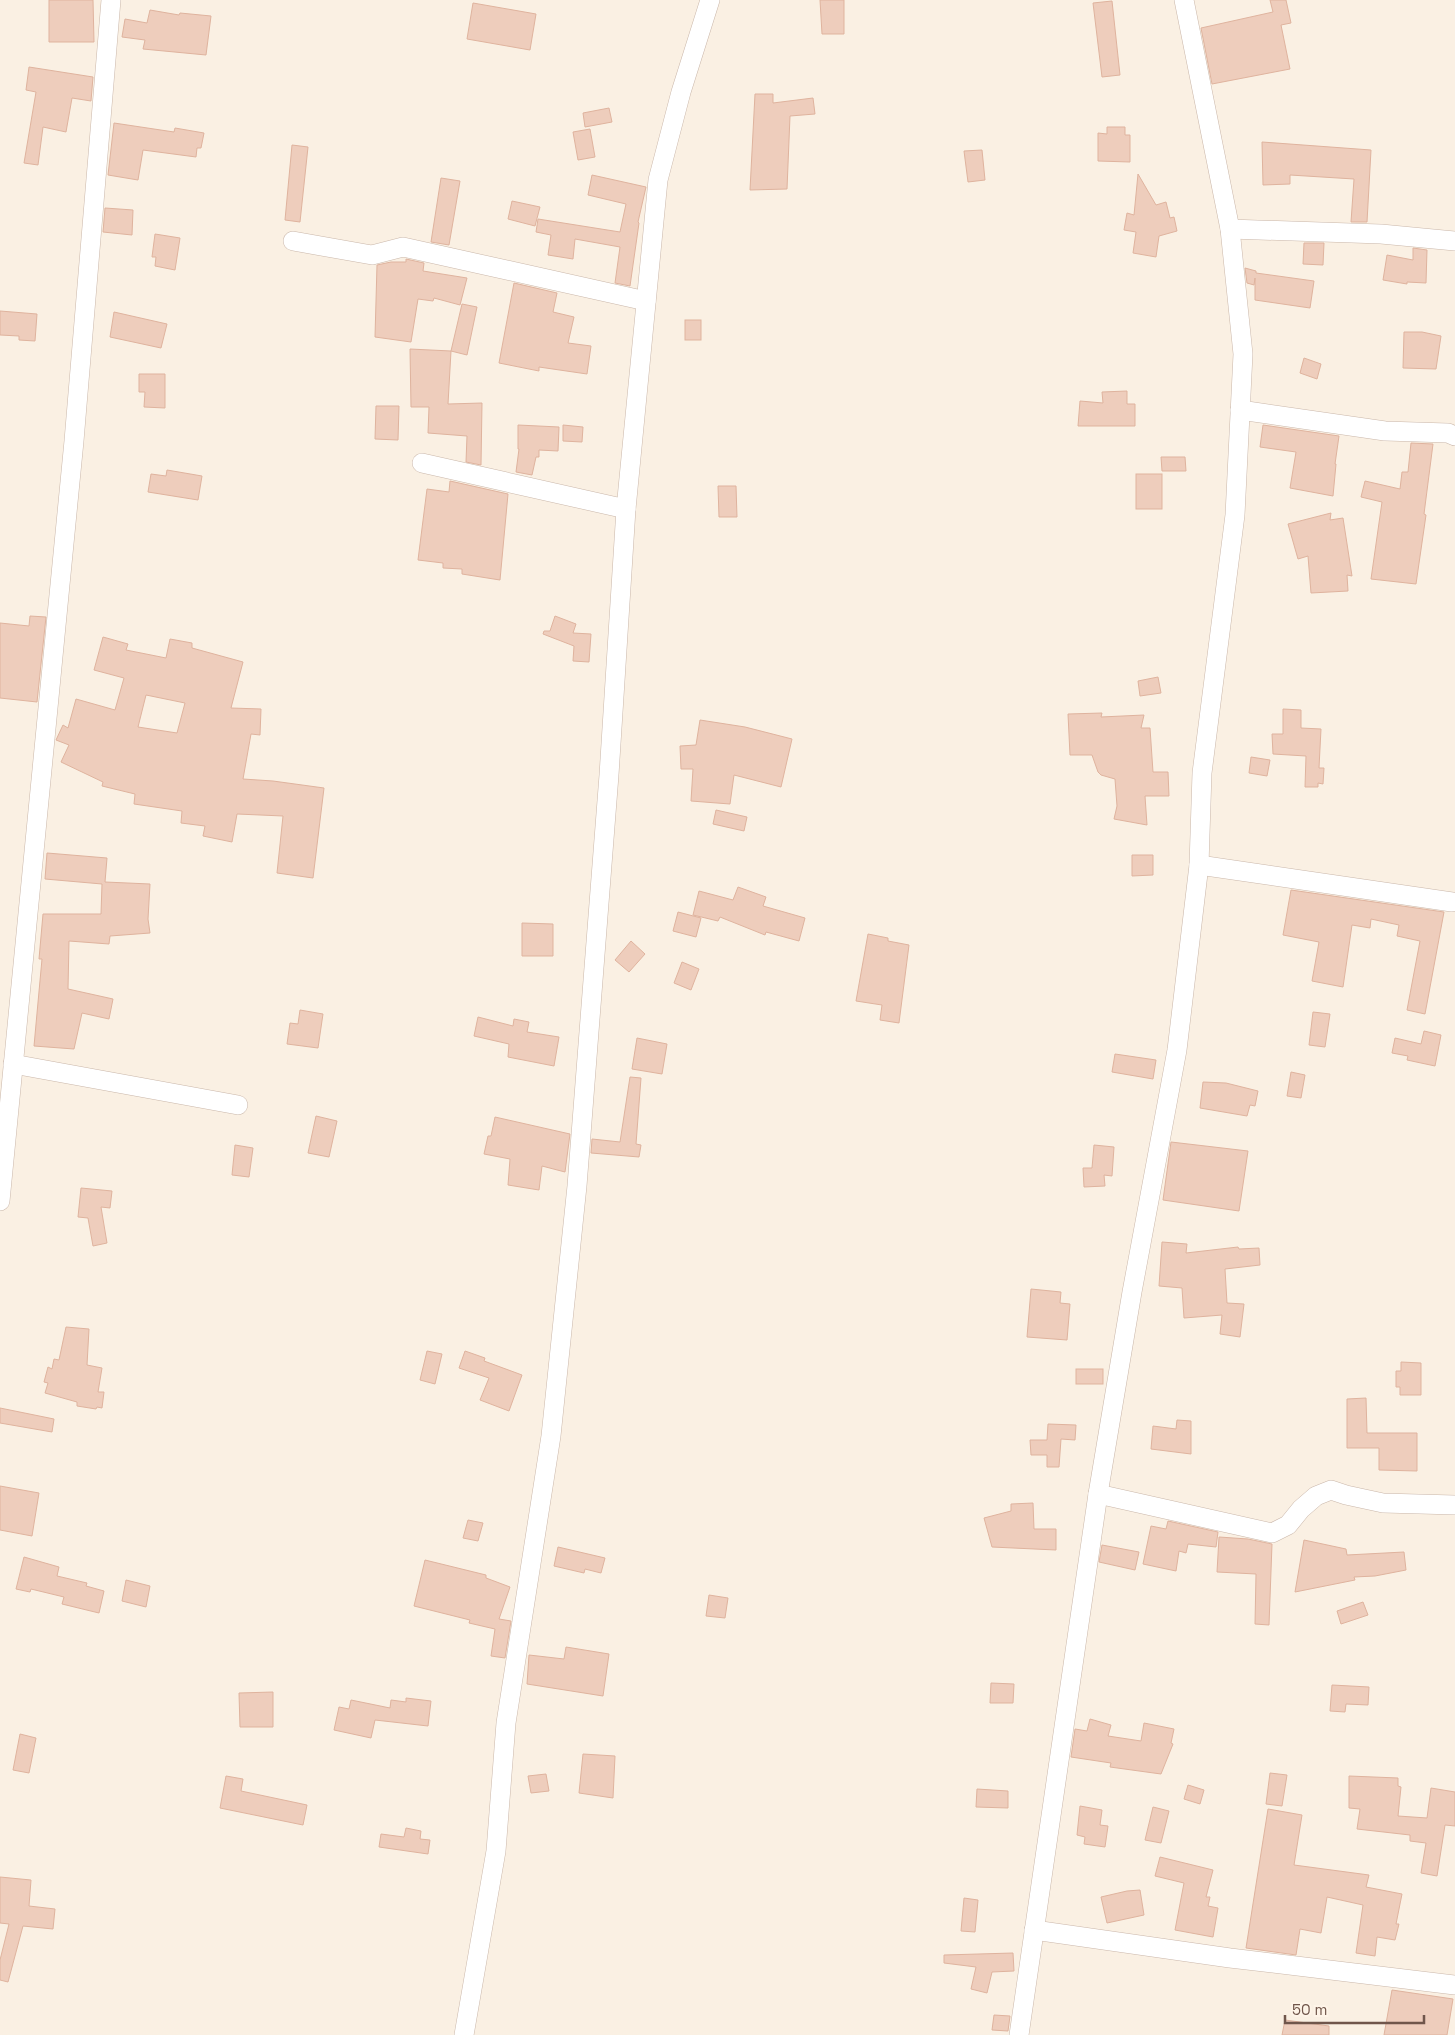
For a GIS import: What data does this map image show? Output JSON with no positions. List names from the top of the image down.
{
  "scale_bar": "50 m"
}
